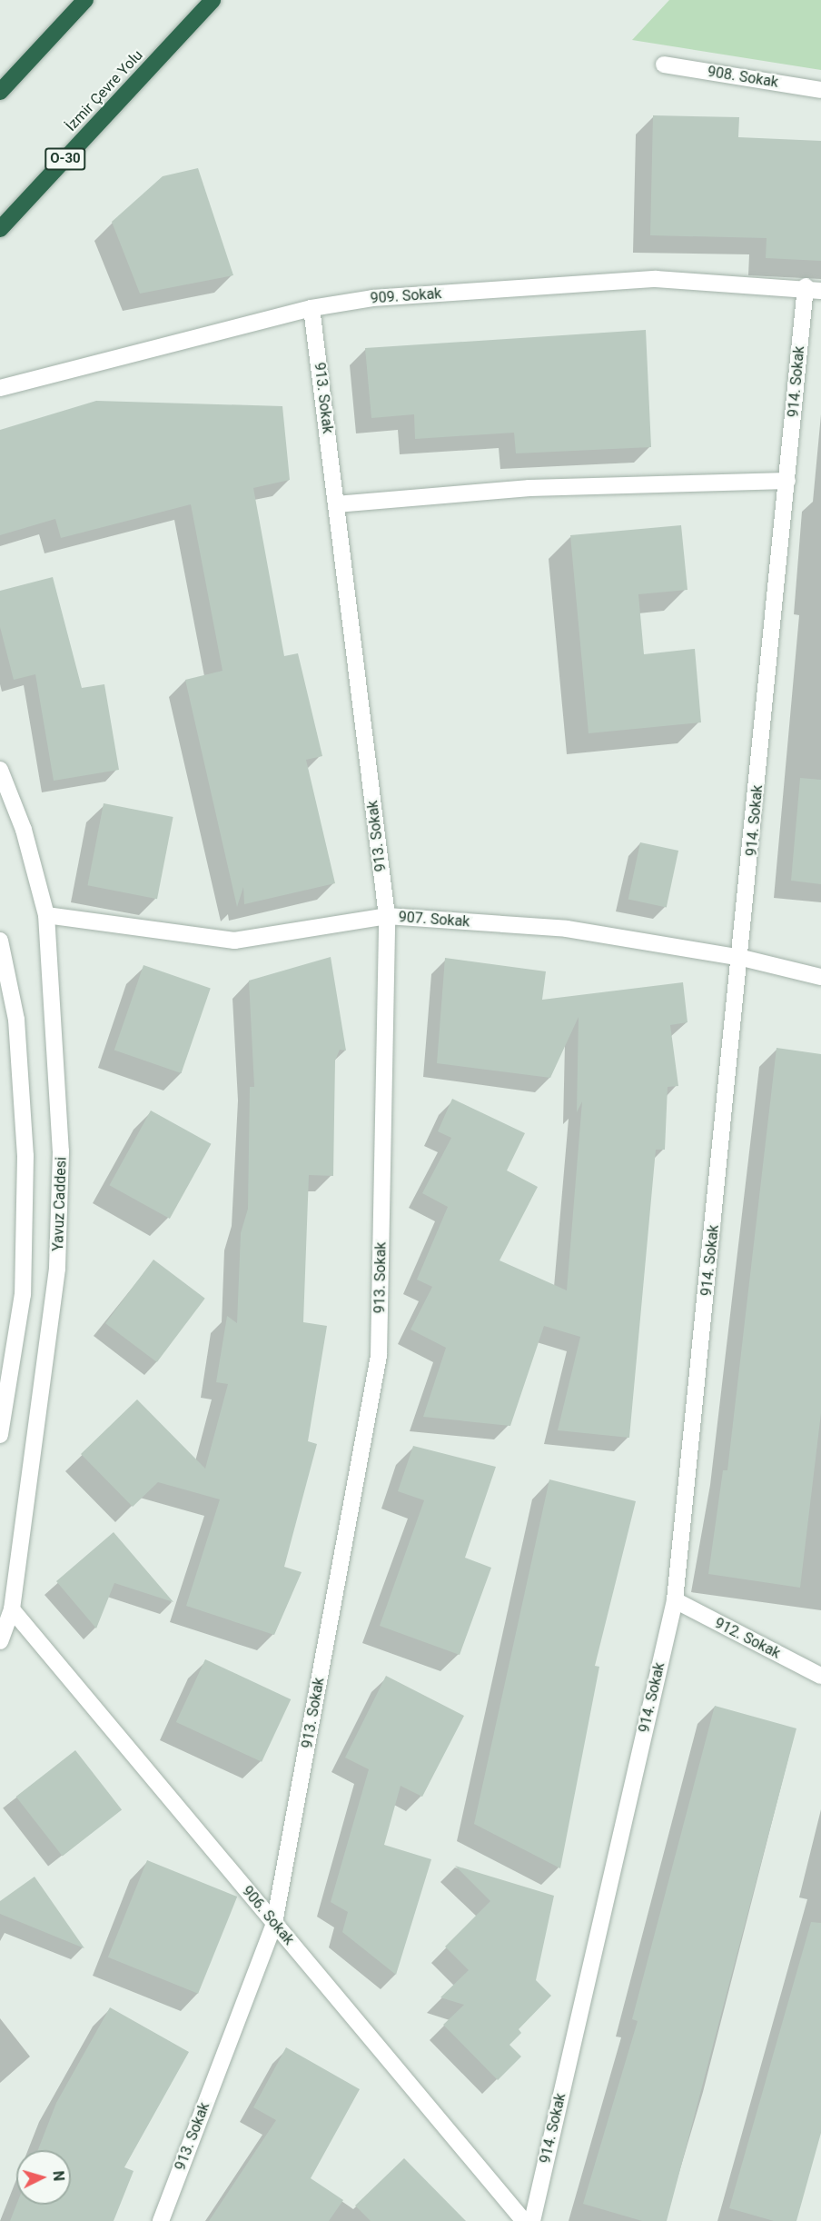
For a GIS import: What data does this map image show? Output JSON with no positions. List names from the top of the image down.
{
  "streets": {
    "highway": ["İzmir Çevre Yolu", "O-30"],
    "street": [
      "908. Sokak",
      "909. Sokak",
      "914. Sokak",
      "913. Sokak",
      "907. Sokak",
      "Yavuz Caddesi",
      "912. Sokak",
      "906. Sokak"
    ]
  },
  "crossings": [
    ["909. Sokak", "914. Sokak"],
    ["909. Sokak", "913. Sokak"],
    ["914. Sokak", "907. Sokak"],
    ["914. Sokak", "912. Sokak"],
    ["913. Sokak", "907. Sokak"],
    ["913. Sokak", "906. Sokak"],
    ["907. Sokak", "Yavuz Caddesi"],
    ["Yavuz Caddesi", "906. Sokak"]
  ],
  "north": "right"
}
